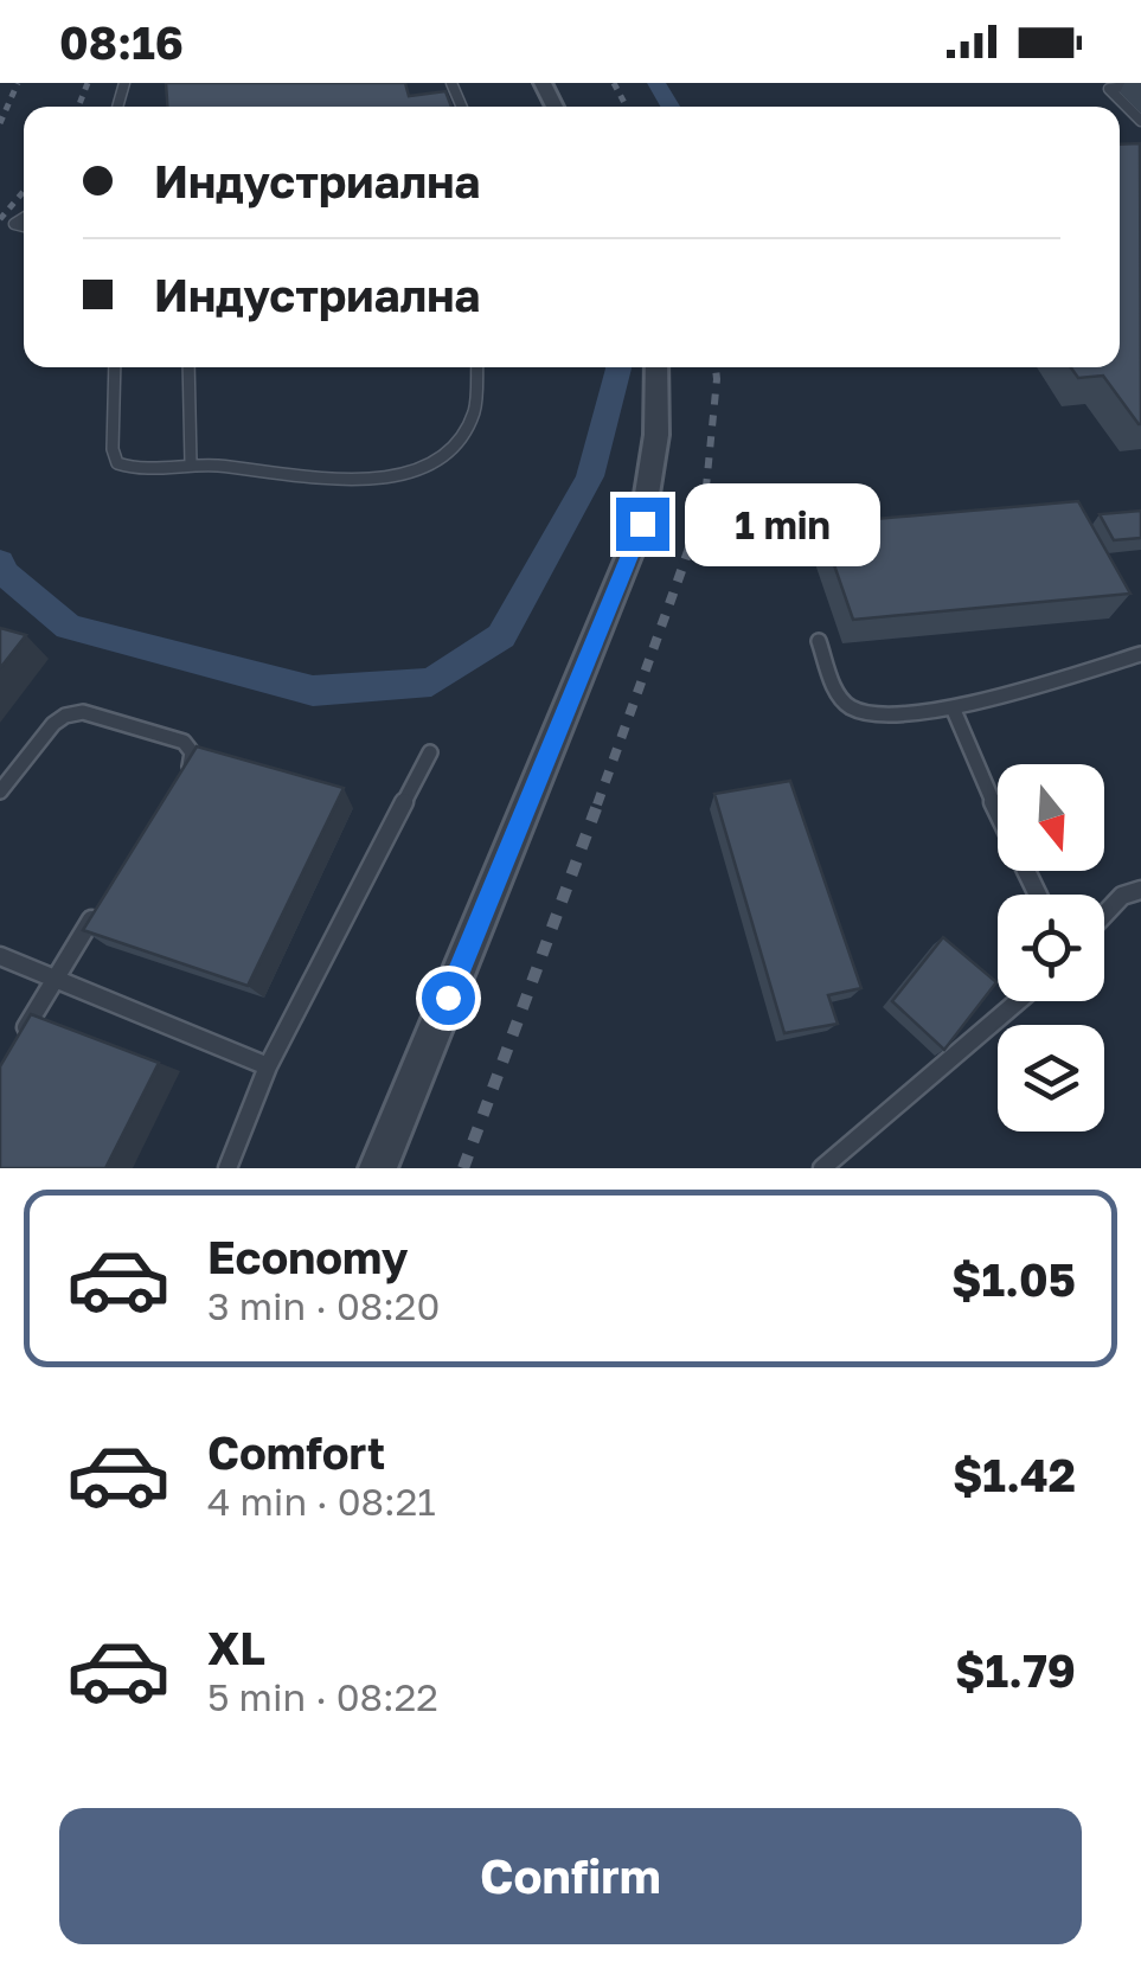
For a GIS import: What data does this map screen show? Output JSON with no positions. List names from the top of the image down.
{
  "north": "bottom",
  "page": {
    "status": "08:16",
    "banner": ["Индустриална", "Индустриална"],
    "bubble": "1 min",
    "list": [
      {
        "name": "Economy",
        "note": "3 min · 08:20",
        "value": "$1.05"
      },
      {
        "name": "Comfort",
        "note": "4 min · 08:21",
        "value": "$1.42"
      },
      {
        "name": "XL",
        "note": "5 min · 08:22",
        "value": "$1.79"
      }
    ],
    "buttons": "Confirm"
  }
}
